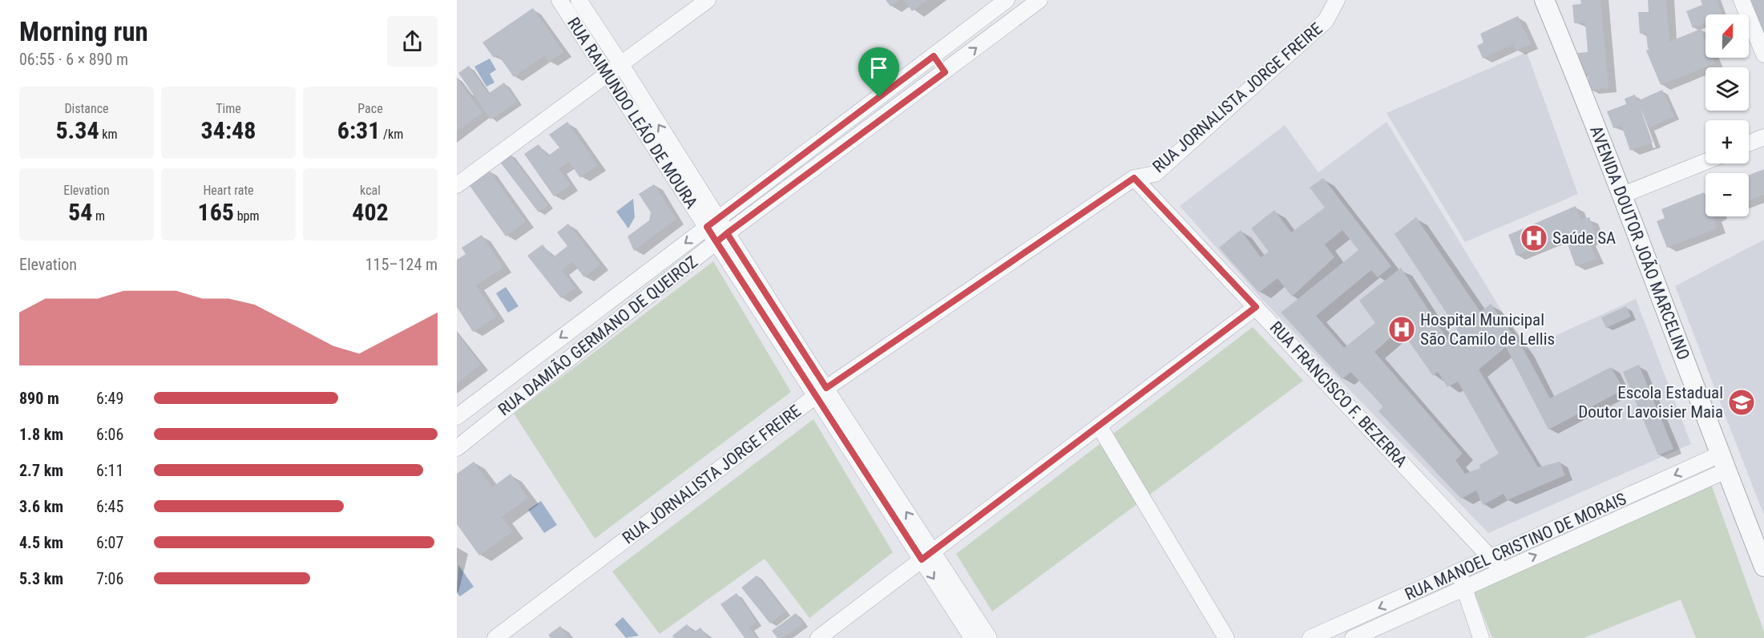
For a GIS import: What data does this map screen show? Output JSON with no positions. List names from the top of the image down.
{
  "streets": {
    "street": [
      "RUA JORNALISTA JORGE FREIRE",
      "RUA RAIMUNDO LEÃO DE MOURA",
      "AVENIDA DOUTOR JOÃO MARCELINO",
      "RUA DAMIÃO GERMANO DE QUEIROZ",
      "RUA FRANCISCO F. BEZERRA",
      "RUA MANOEL CRISTINO DE MORAIS"
    ]
  },
  "crossings": [
    ["RUA JORNALISTA JORGE FREIRE", "RUA RAIMUNDO LEÃO DE MOURA"],
    ["RUA JORNALISTA JORGE FREIRE", "RUA FRANCISCO F. BEZERRA"],
    ["RUA RAIMUNDO LEÃO DE MOURA", "RUA DAMIÃO GERMANO DE QUEIROZ"],
    ["AVENIDA DOUTOR JOÃO MARCELINO", "RUA MANOEL CRISTINO DE MORAIS"],
    ["RUA FRANCISCO F. BEZERRA", "RUA MANOEL CRISTINO DE MORAIS"]
  ],
  "places": {
    "hospital": ["Saúde SA", "Hospital Municipal São Camilo de Lellis"],
    "school or university": ["Escola Estadual Doutor Lavoisier Maia"]
  },
  "north": "top",
  "page": {
    "heading": ["Morning run", "06:55 · 6 × 890 m"],
    "map_buttons": ["+", "−"],
    "stats": [
      ["Distance", "5.34 km"],
      ["Time", "34:48"],
      ["Pace", "6:31 /km"],
      ["Elevation", "54 m"],
      ["Heart rate", "165 bpm"],
      ["kcal", "402"]
    ],
    "chart": ["Elevation", "115–124 m"],
    "list": [
      {
        "name": "890 m",
        "note": "6:49"
      },
      {
        "name": "1.8 km",
        "note": "6:06"
      },
      {
        "name": "2.7 km",
        "note": "6:11"
      },
      {
        "name": "3.6 km",
        "note": "6:45"
      },
      {
        "name": "4.5 km",
        "note": "6:07"
      },
      {
        "name": "5.3 km",
        "note": "7:06"
      }
    ]
  }
}
